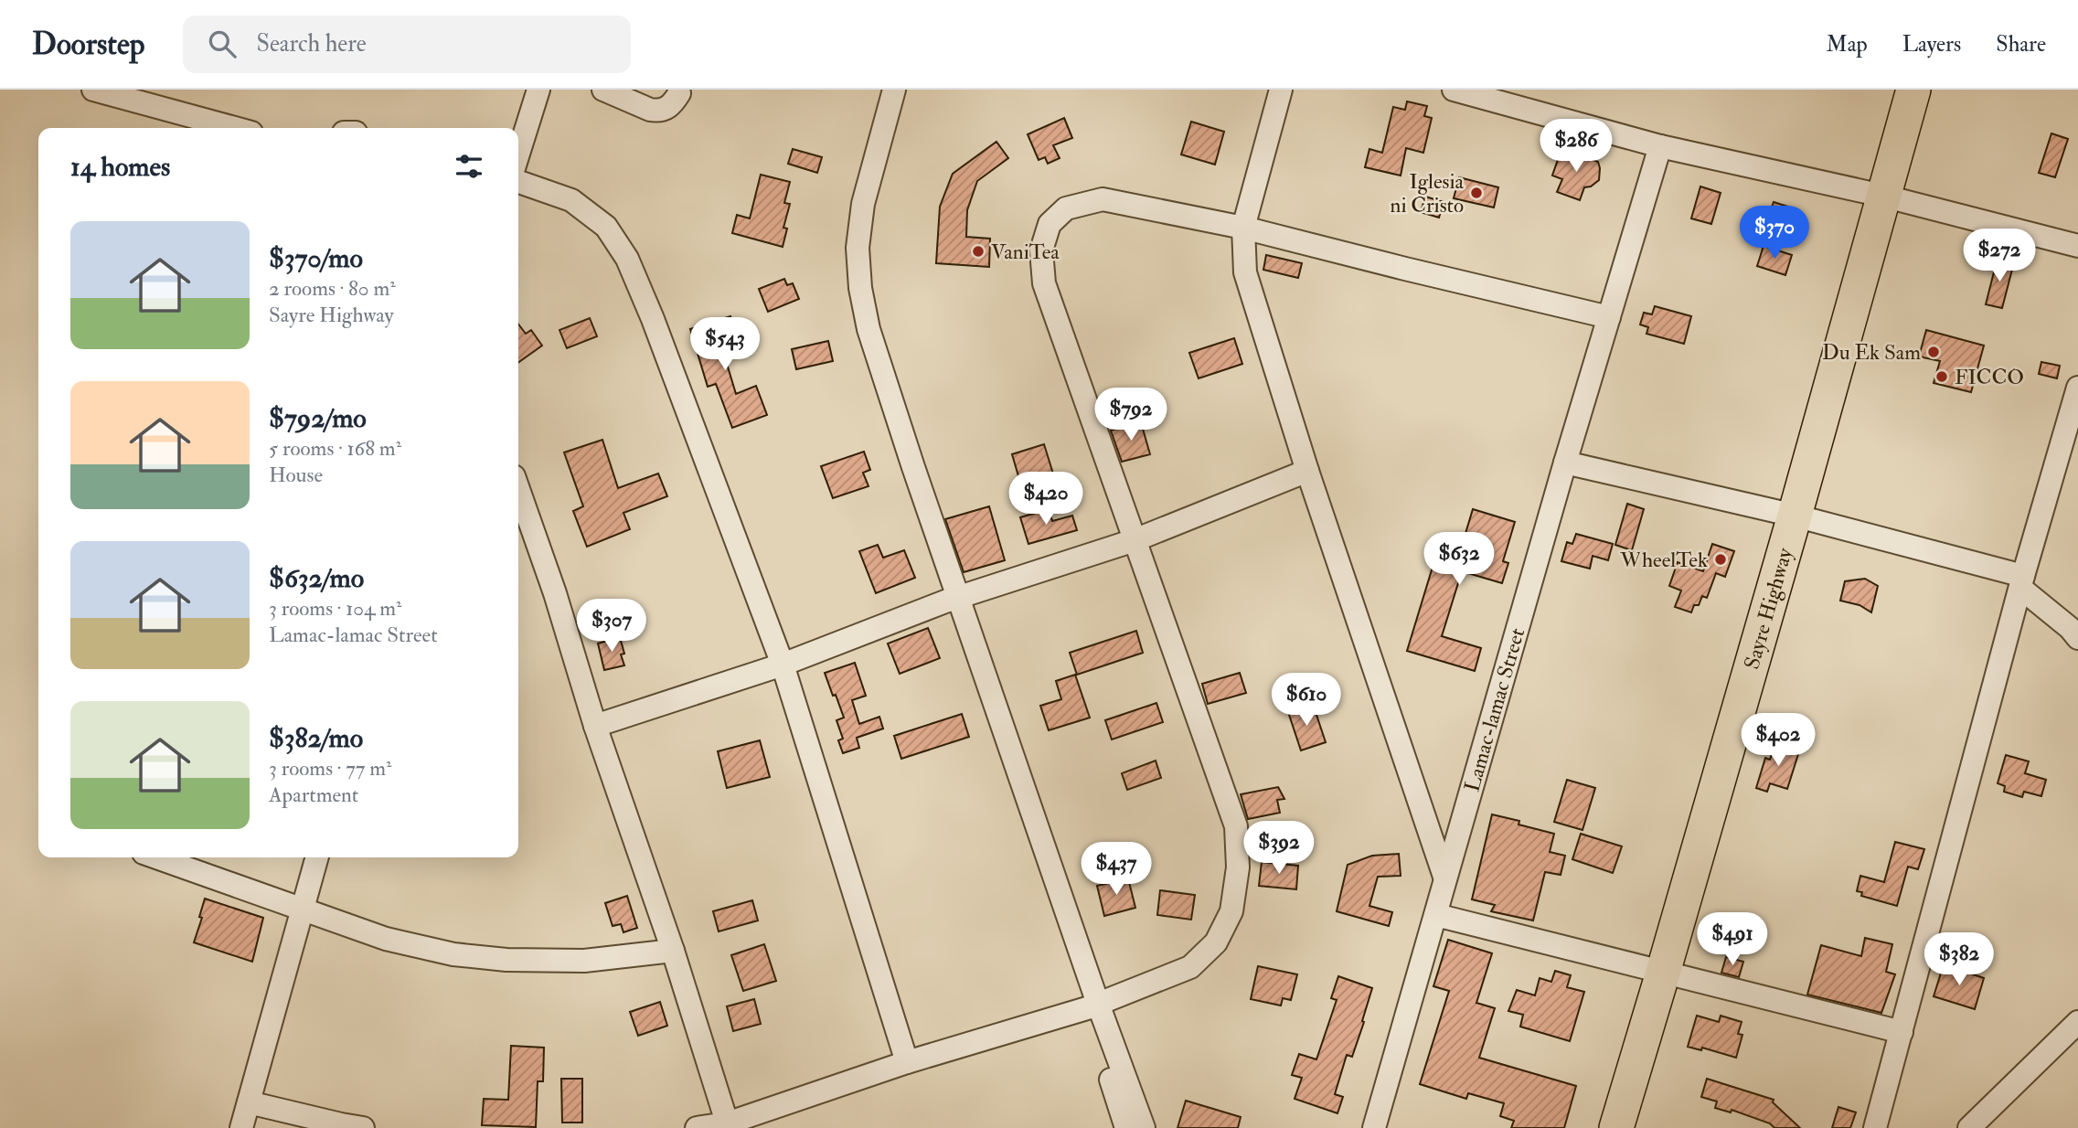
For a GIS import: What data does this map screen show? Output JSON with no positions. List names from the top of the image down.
{
  "streets": {
    "highway": ["Sayre Highway"],
    "street": ["Lamac-lamac Street"]
  },
  "places": [
    "Iglesia ni Cristo",
    "VaniTea",
    "Du Ek Sam",
    "FICCO",
    "WheelTek"
  ],
  "page": {
    "header": "Doorstep",
    "search": "Search here",
    "nav": ["Map", "Layers", "Share"],
    "price": [
      "$286",
      "$370",
      "$272",
      "$543",
      "$792",
      "$420",
      "$632",
      "$307",
      "$610",
      "$402",
      "$392",
      "$437",
      "$491",
      "$382"
    ],
    "heading": "14 homes",
    "list": [
      {
        "name": "$370/mo",
        "note": "2 rooms · 80 m² · Sayre Highway"
      },
      {
        "name": "$792/mo",
        "note": "5 rooms · 168 m² · House"
      },
      {
        "name": "$632/mo",
        "note": "3 rooms · 104 m² · Lamac-lamac Street"
      },
      {
        "name": "$382/mo",
        "note": "3 rooms · 77 m² · Apartment"
      }
    ]
  }
}
